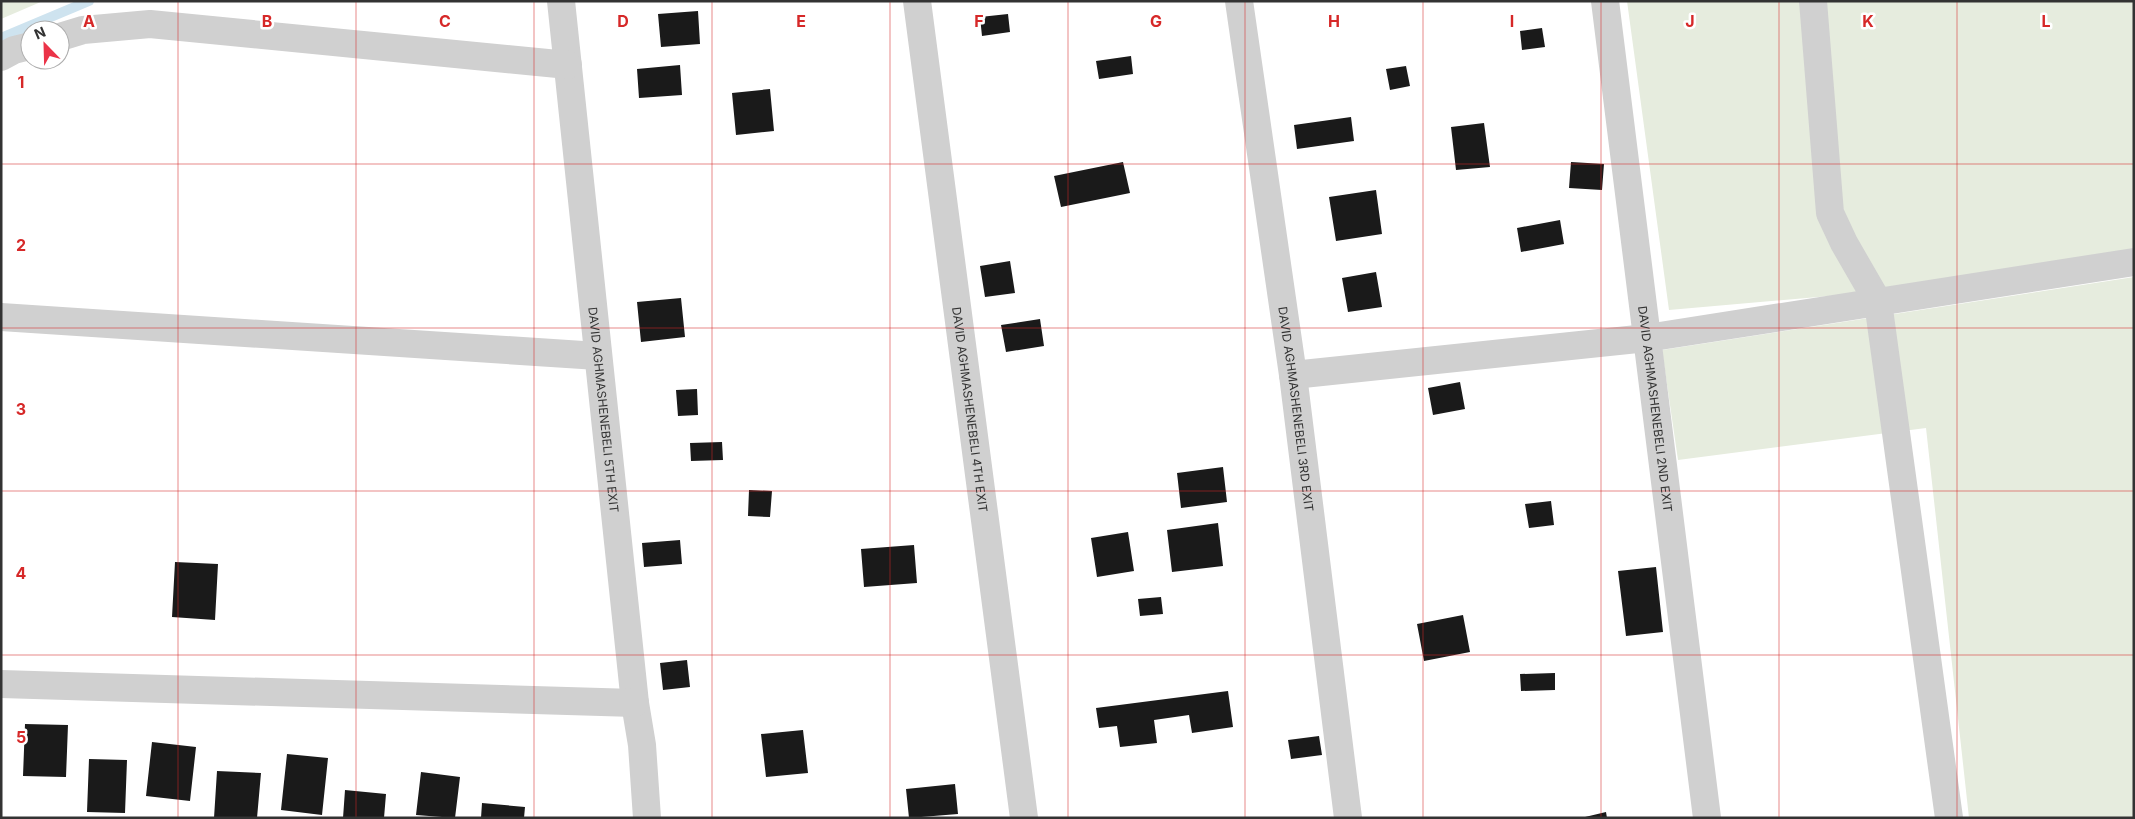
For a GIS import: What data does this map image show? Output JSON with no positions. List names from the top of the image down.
{
  "streets": {
    "street": [
      "DAVID AGHMASHENEBELI 3RD EXIT",
      "DAVID AGHMASHENEBELI 2ND EXIT",
      "DAVID AGHMASHENEBELI 5TH EXIT",
      "DAVID AGHMASHENEBELI 4TH EXIT"
    ]
  },
  "north": "top left",
  "grid": {
    "columns": [
      "A",
      "B",
      "C",
      "D",
      "E",
      "F",
      "G",
      "H",
      "I",
      "J",
      "K",
      "L"
    ],
    "rows": [
      "1",
      "2",
      "3",
      "4",
      "5"
    ]
  }
}
